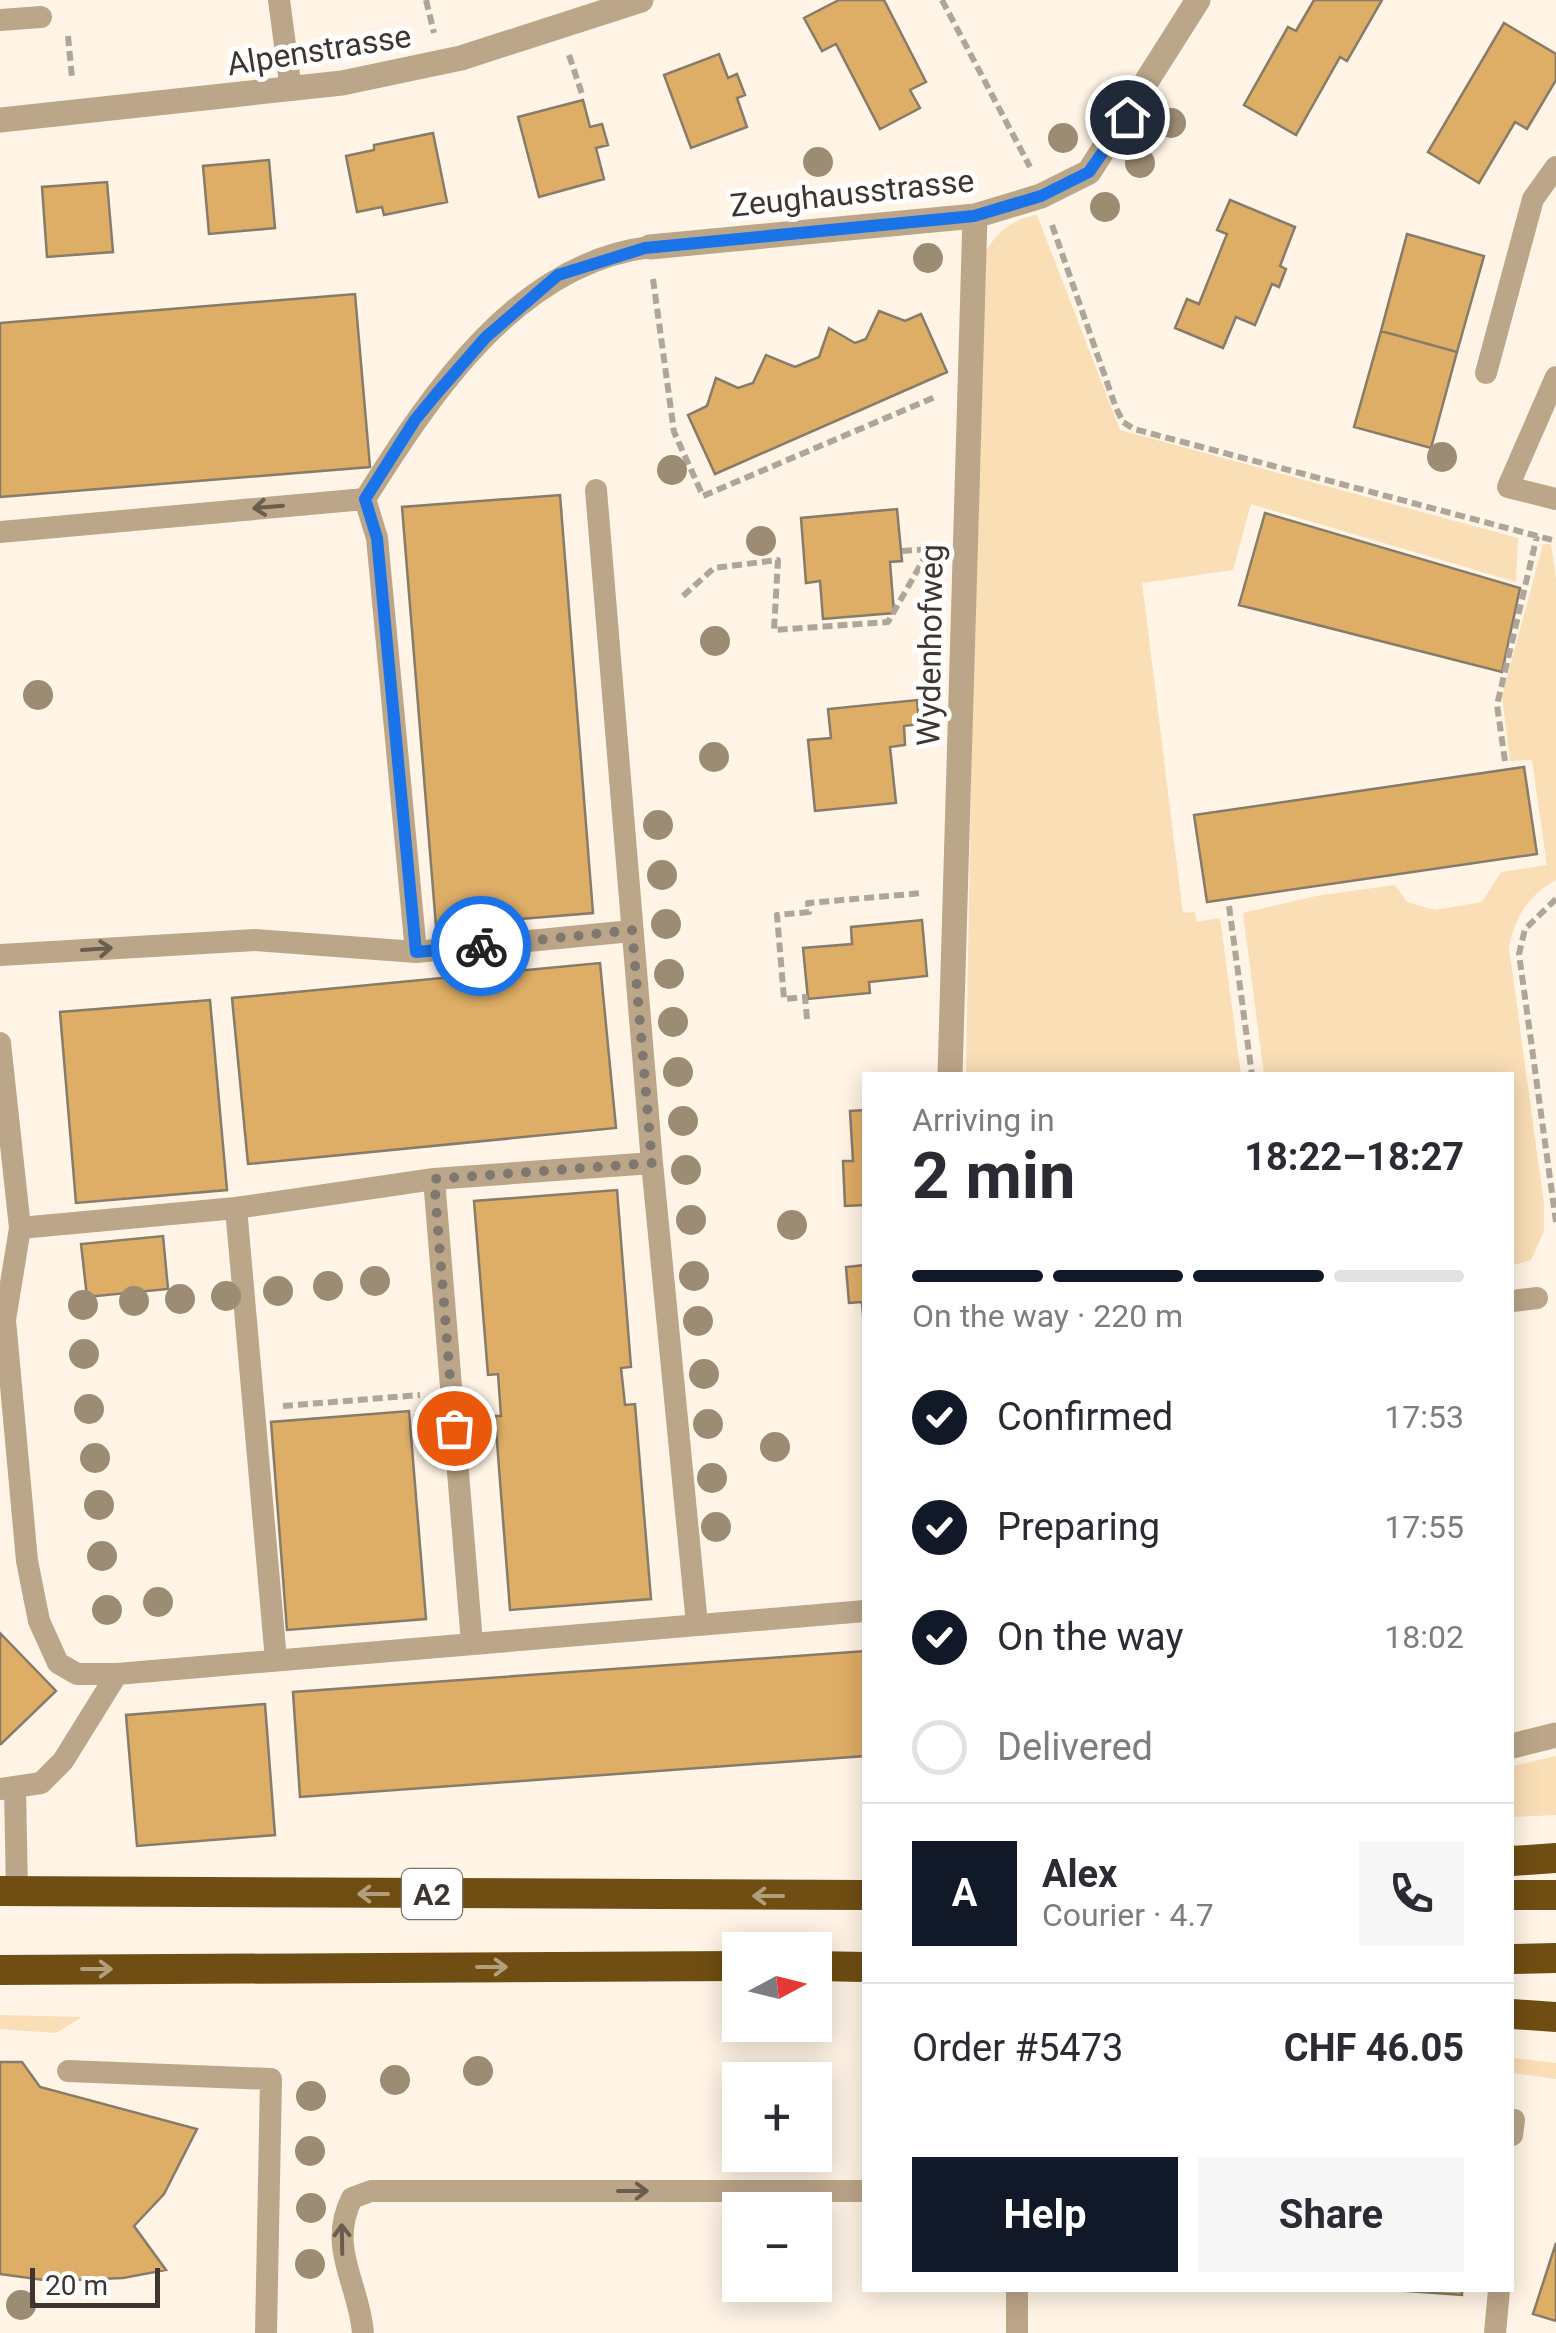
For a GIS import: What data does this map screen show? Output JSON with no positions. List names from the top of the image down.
{
  "streets": {
    "highway": ["A2"],
    "street": ["Alpenstrasse", "Zeughausstrasse", "Wydenhofweg"]
  },
  "crossings": [
    ["Zeughausstrasse", "Wydenhofweg"]
  ],
  "scale_bar": "20 m",
  "north": "right",
  "page": {
    "heading": ["2 min", "Arriving in", "18:22–18:27"],
    "panel": [
      "Alex",
      "Courier · 4.7",
      "Order #5473",
      "CHF 46.05"
    ],
    "bar": "On the way · 220 m",
    "list": [
      ["Confirmed", "17:53"],
      ["Preparing", "17:55"],
      ["On the way", "18:02"],
      "Delivered"
    ],
    "round": "A",
    "map_buttons": ["+", "−"],
    "buttons": ["Help", "Share"],
    "scale": "20 m"
  }
}
